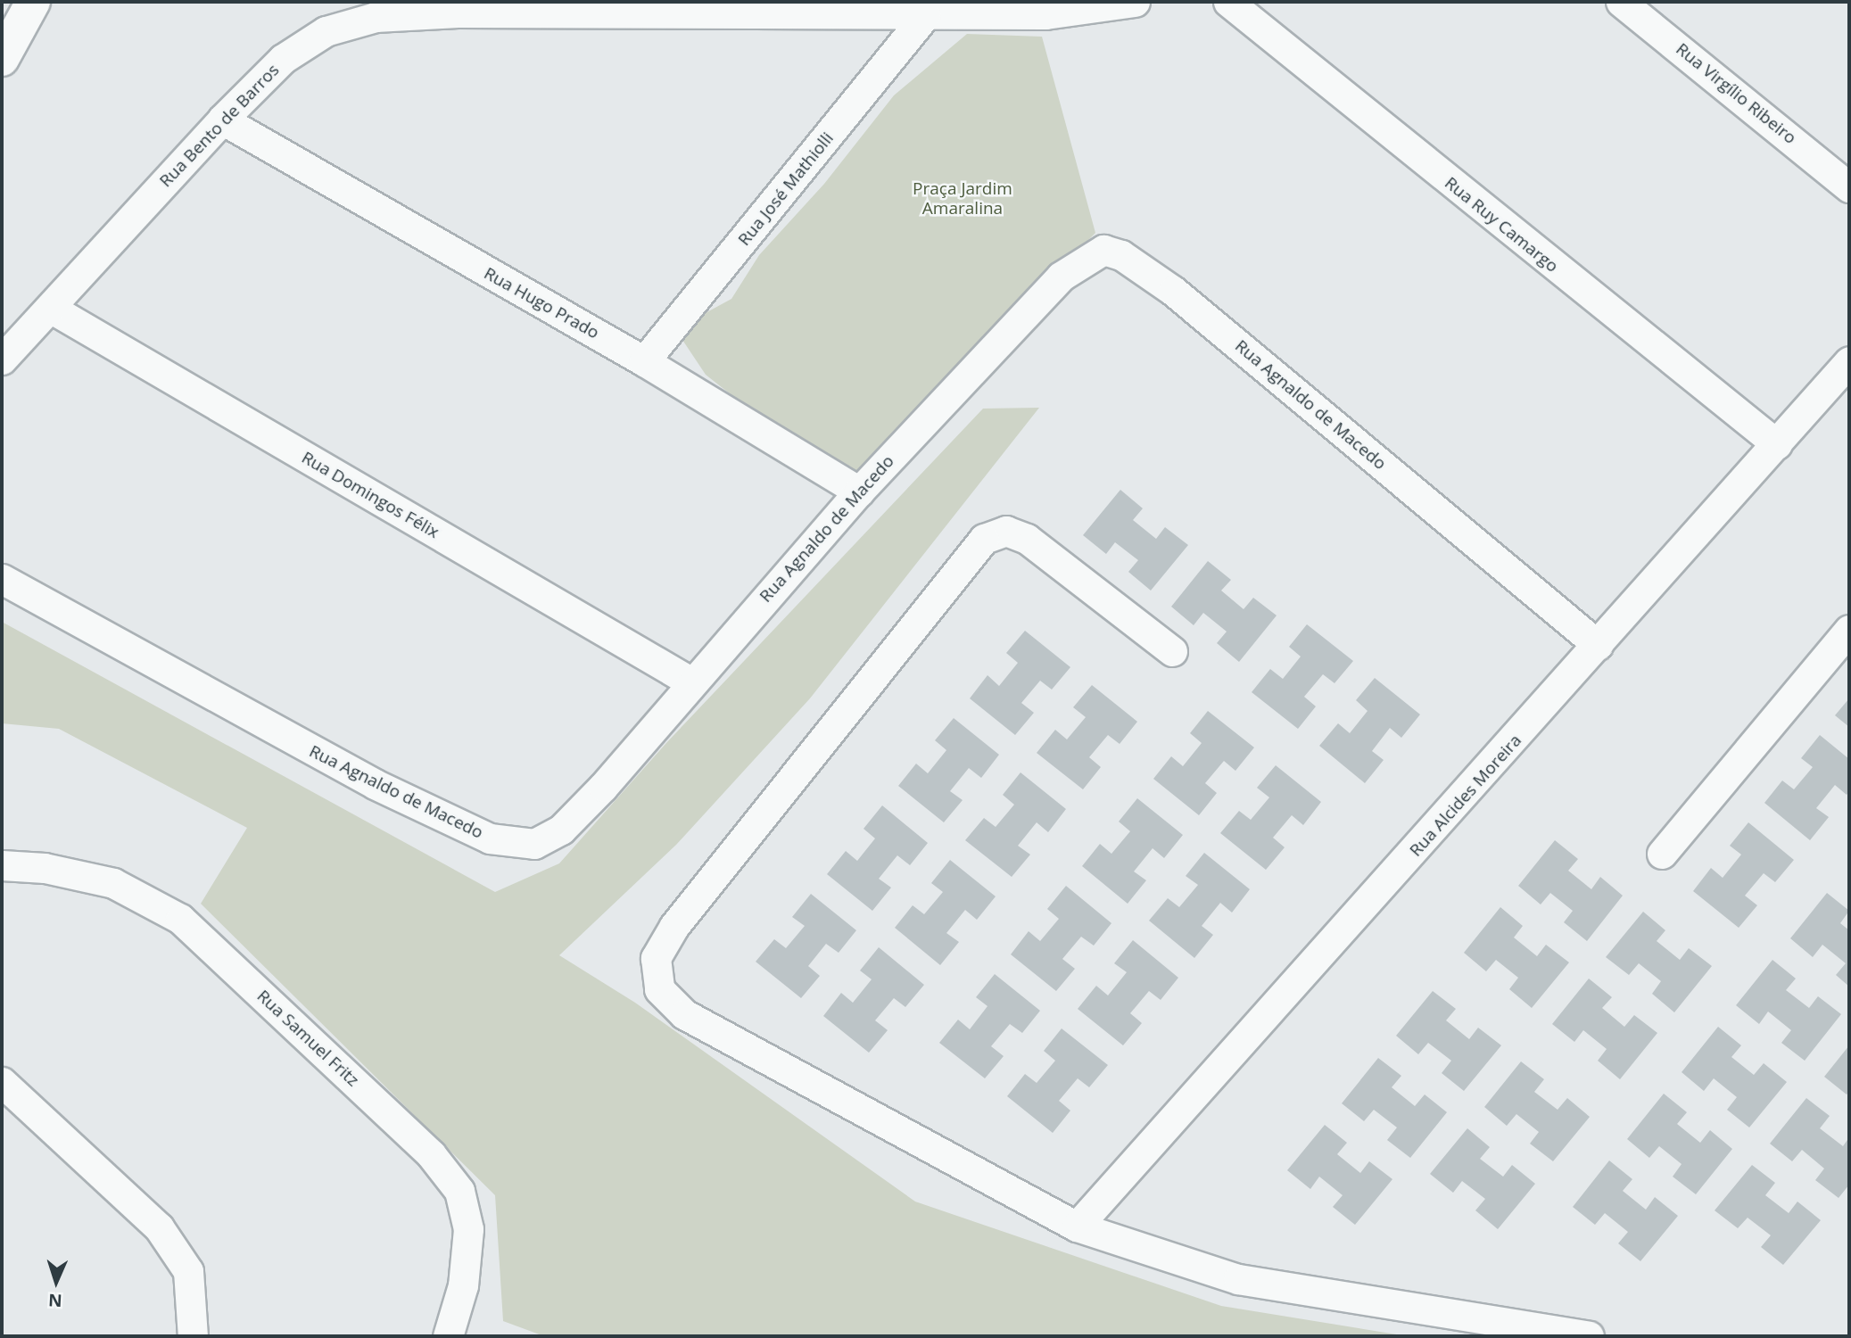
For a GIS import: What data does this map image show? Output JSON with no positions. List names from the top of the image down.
{
  "streets": {
    "street": [
      "Rua Virgílio Ribeiro",
      "Rua Bento de Barros",
      "Rua José Mathiolli",
      "Rua Ruy Camargo",
      "Rua Hugo Prado",
      "Rua Agnaldo de Macedo",
      "Rua Domingos Félix",
      "Rua Alcides Moreira",
      "Rua Samuel Fritz"
    ]
  },
  "crossings": [
    ["Rua Bento de Barros", "Rua José Mathiolli"],
    ["Rua Bento de Barros", "Rua Hugo Prado"],
    ["Rua Bento de Barros", "Rua Domingos Félix"],
    ["Rua José Mathiolli", "Rua Hugo Prado"],
    ["Rua Ruy Camargo", "Rua Alcides Moreira"],
    ["Rua Hugo Prado", "Rua Agnaldo de Macedo"],
    ["Rua Agnaldo de Macedo", "Rua Domingos Félix"],
    ["Rua Agnaldo de Macedo", "Rua Alcides Moreira"]
  ],
  "parks": ["Praça Jardim Amaralina"],
  "north": "bottom"
}
